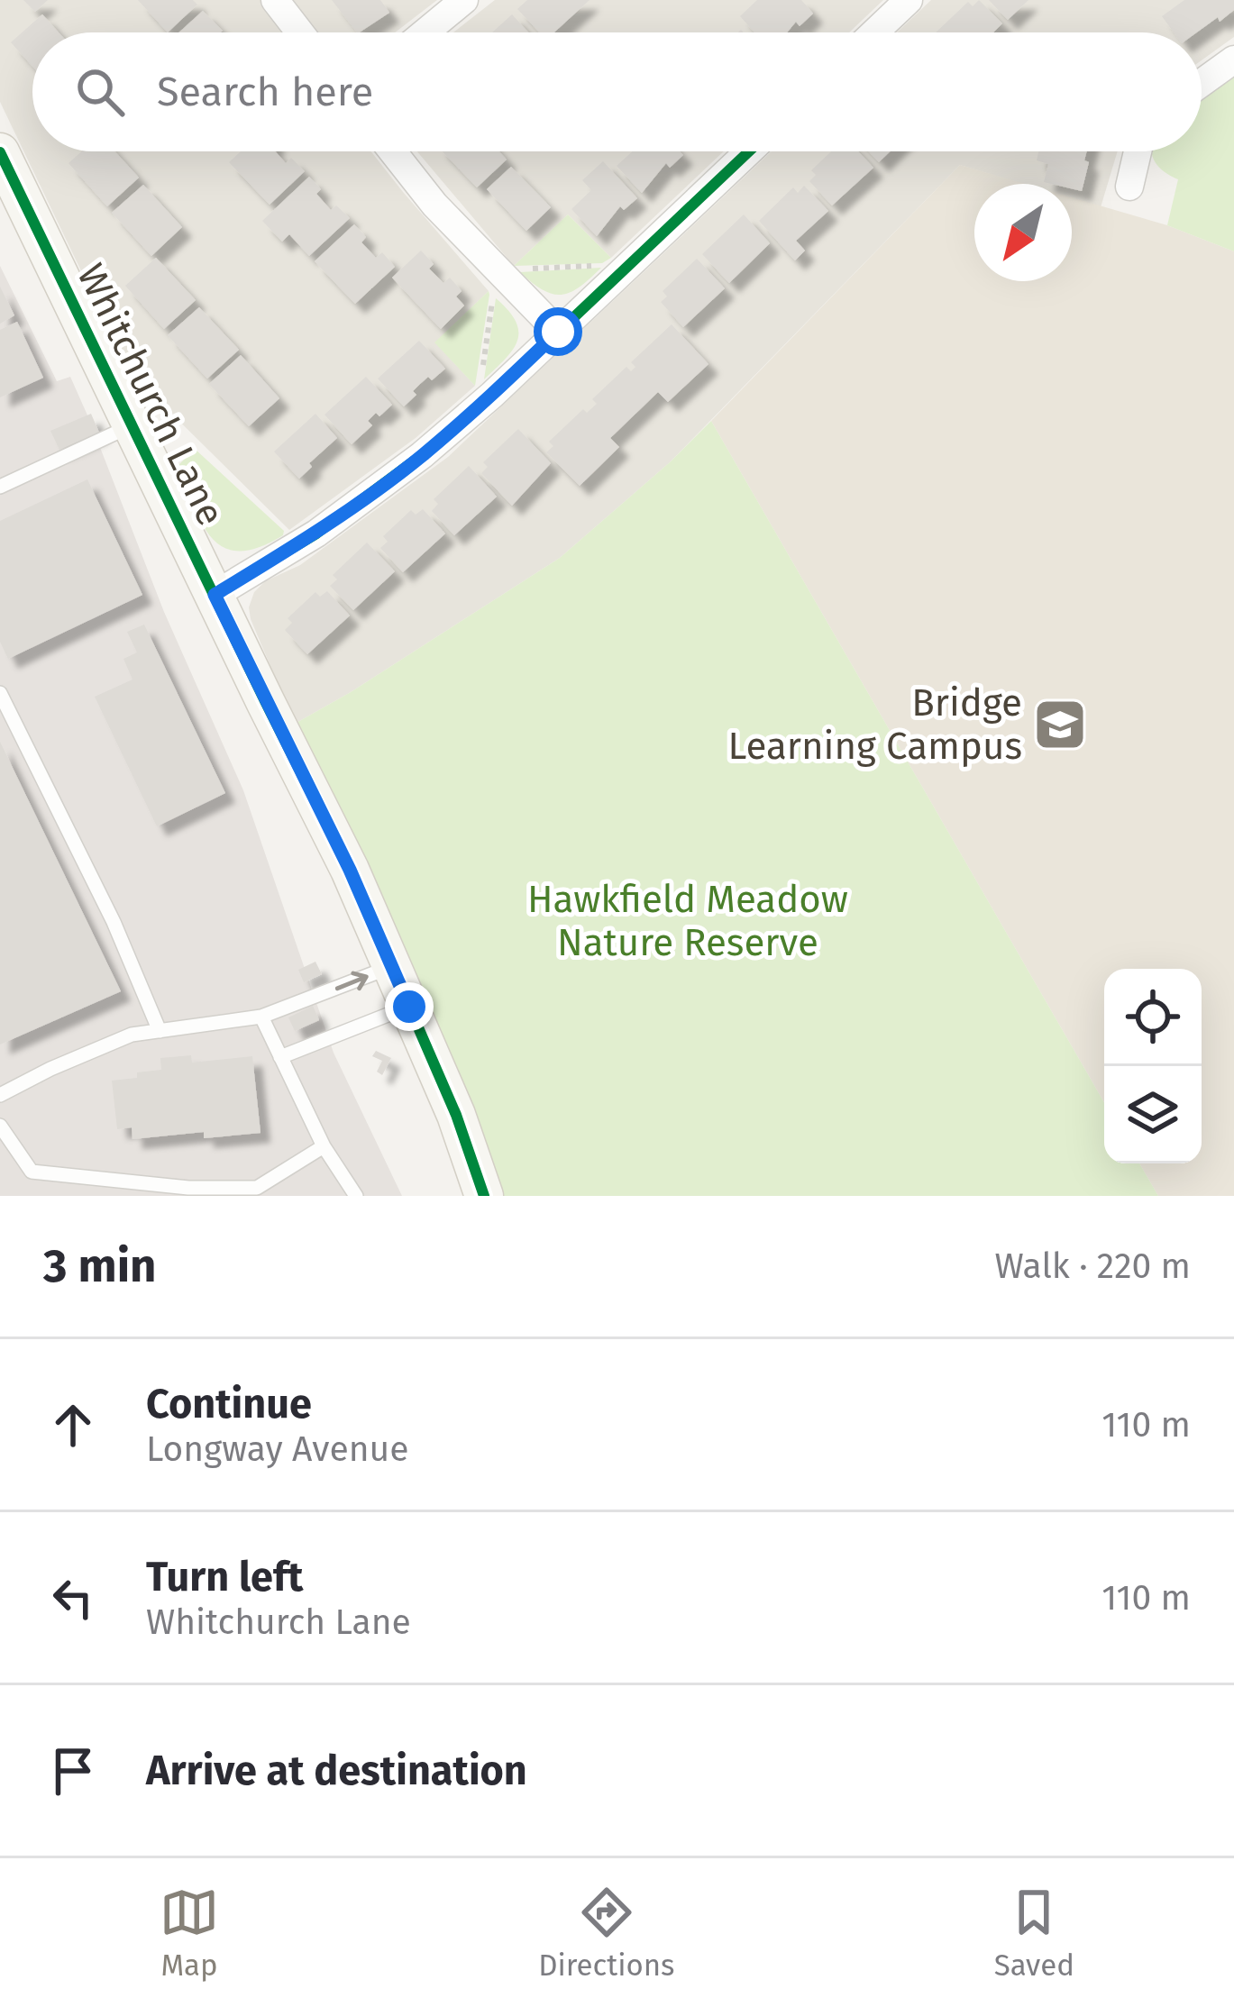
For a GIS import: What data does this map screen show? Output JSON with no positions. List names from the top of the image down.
{
  "streets": {
    "street": ["Whitchurch Lane"]
  },
  "parks": ["Hawkfield Meadow Nature Reserve"],
  "places": {
    "school or university": ["Bridge Learning Campus"]
  },
  "north": "bottom left",
  "page": {
    "search": "Search here",
    "heading": ["3 min", "Walk · 220 m"],
    "list": [
      ["Continue", "Longway Avenue", "110 m"],
      ["Turn left", "Whitchurch Lane", "110 m"],
      "Arrive at destination"
    ],
    "nav": ["Map", "Directions", "Saved"]
  }
}
